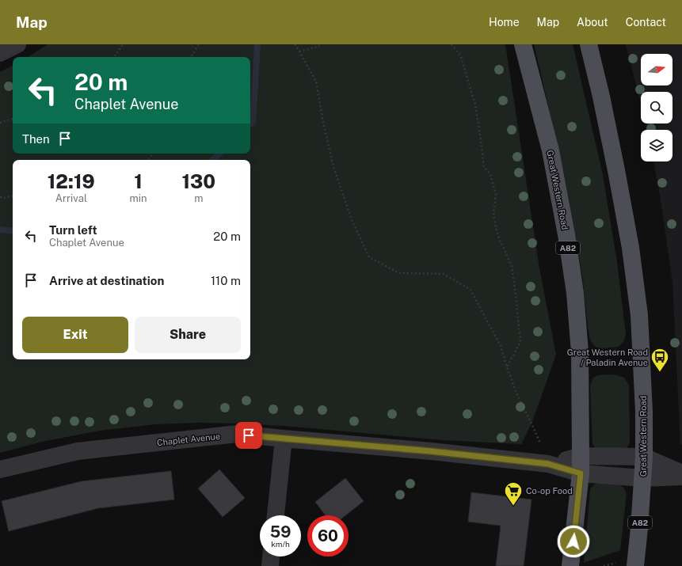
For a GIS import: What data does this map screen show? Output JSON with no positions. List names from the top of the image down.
{
  "streets": {
    "main road": ["Great Western Road", "A82"],
    "street": ["Chaplet Avenue"]
  },
  "crossings": [
    ["Great Western Road", "Chaplet Avenue"]
  ],
  "places": {
    "bus stop": ["Great Western Road / Paladin Avenue"],
    "supermarket": ["Co-op Food"]
  },
  "north": "right",
  "page": {
    "header": "Map",
    "nav": [
      "Home",
      "Map",
      "About",
      "Contact"
    ],
    "turn": ["20 m", "Chaplet Avenue"],
    "then": "Then",
    "eta": [
      "12:19",
      "Arrival",
      "1",
      "min",
      "130",
      "m"
    ],
    "list": [
      {
        "name": "Turn left",
        "note": "Chaplet Avenue",
        "value": "20 m"
      },
      {
        "name": "Arrive at destination",
        "value": "110 m"
      }
    ],
    "buttons": ["Exit", "Share"],
    "speed": "59 km/h",
    "limit": "60"
  }
}
